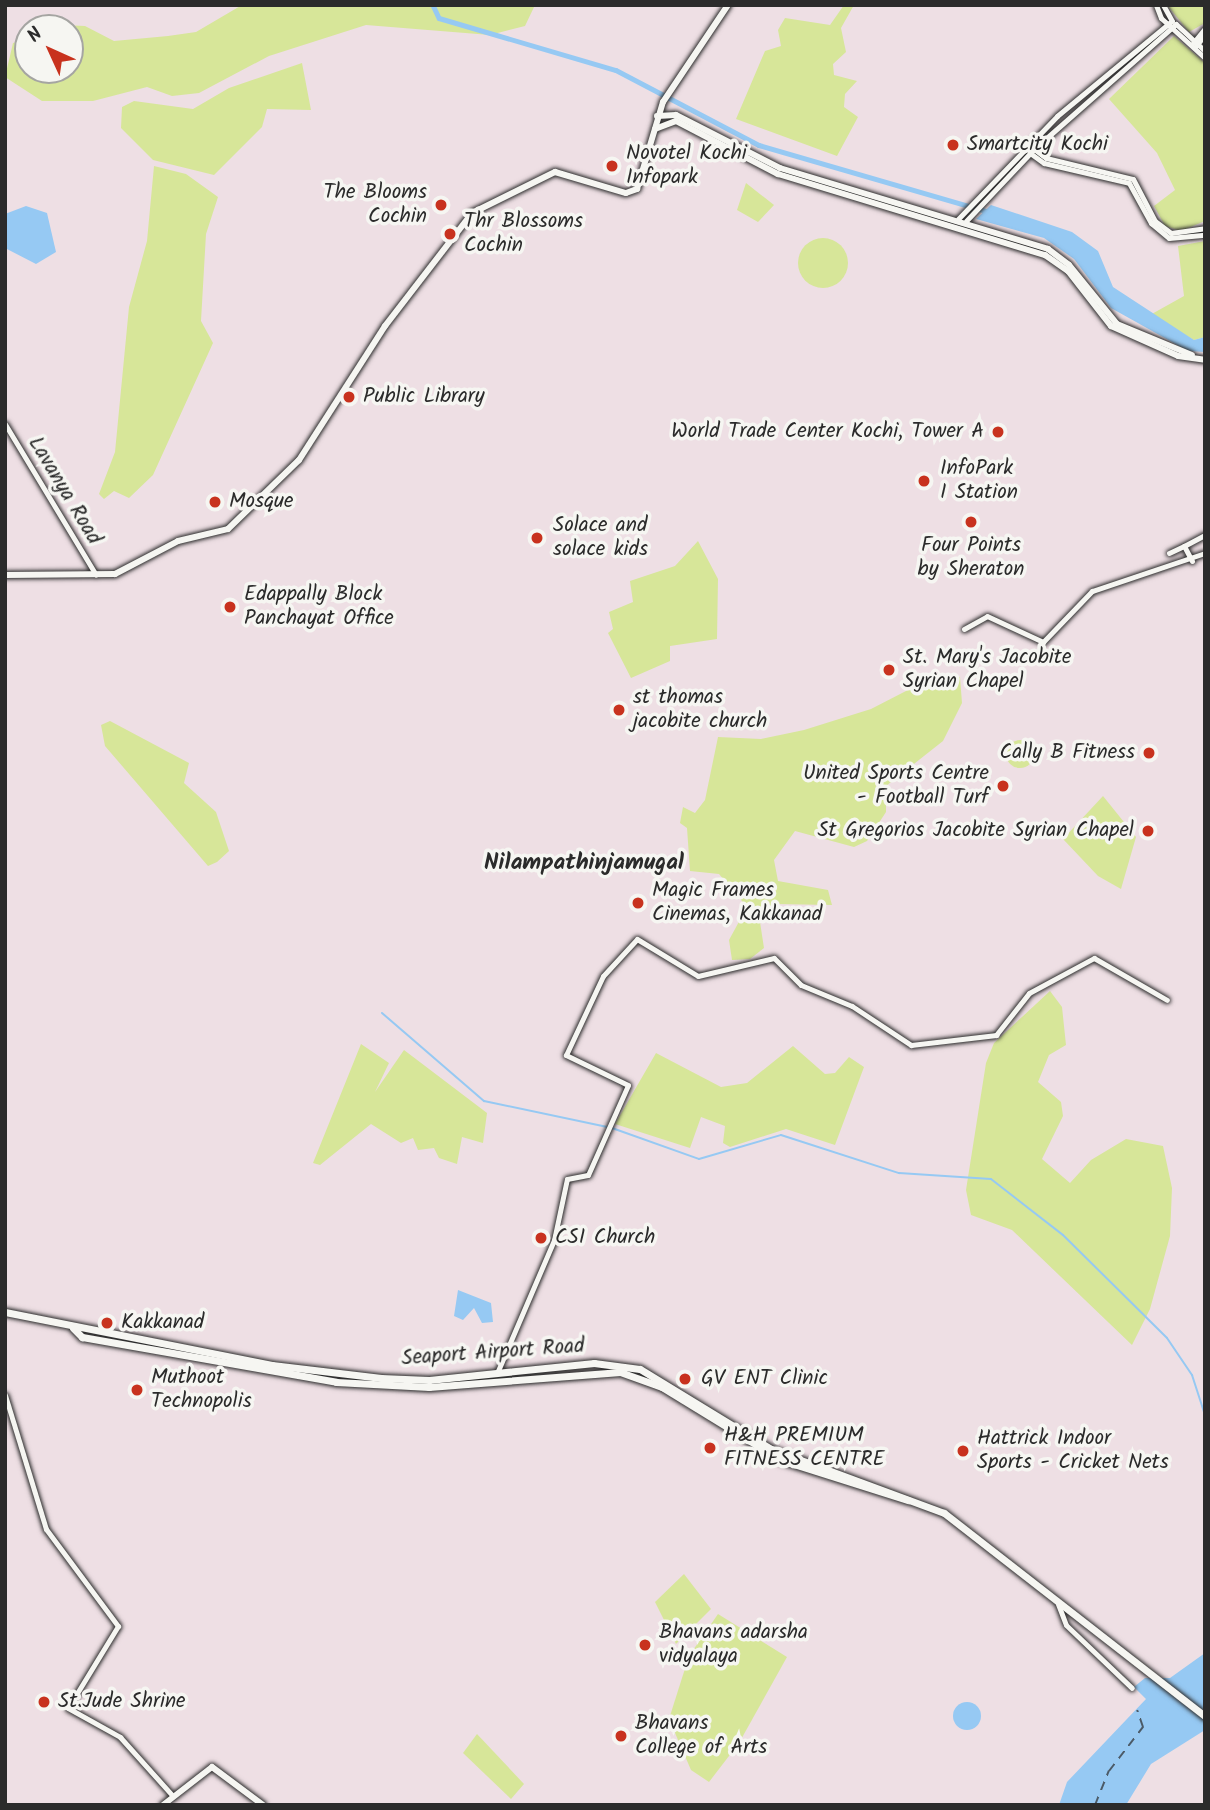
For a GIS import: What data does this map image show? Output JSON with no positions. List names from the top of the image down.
{
  "streets": {
    "main road": ["Seaport Airport Road"],
    "street": ["Lavanya Road"]
  },
  "districts": ["Nilampathinjamugal"],
  "places": [
    "Smartcity Kochi",
    "Novotel Kochi Infopark",
    "The Blooms Cochin",
    "Thr Blossoms Cochin",
    "Public Library",
    "World Trade Center Kochi, Tower A",
    "InfoPark I Station",
    "Mosque",
    "Four Points by Sheraton",
    "Solace and solace kids",
    "Edappally Block Panchayat Office",
    "St. Mary's Jacobite Syrian Chapel",
    "st thomas jacobite church",
    "Cally B Fitness",
    "United Sports Centre - Football Turf",
    "St Gregorios Jacobite Syrian Chapel",
    "Magic Frames Cinemas, Kakkanad",
    "CSI Church",
    "Kakkanad",
    "GV ENT Clinic",
    "Muthoot Technopolis",
    "H&H PREMIUM FITNESS CENTRE",
    "Hattrick Indoor Sports - Cricket Nets",
    "Bhavans adarsha vidyalaya",
    "St.Jude Shrine",
    "Bhavans College of Arts"
  ],
  "north": "top left"
}
